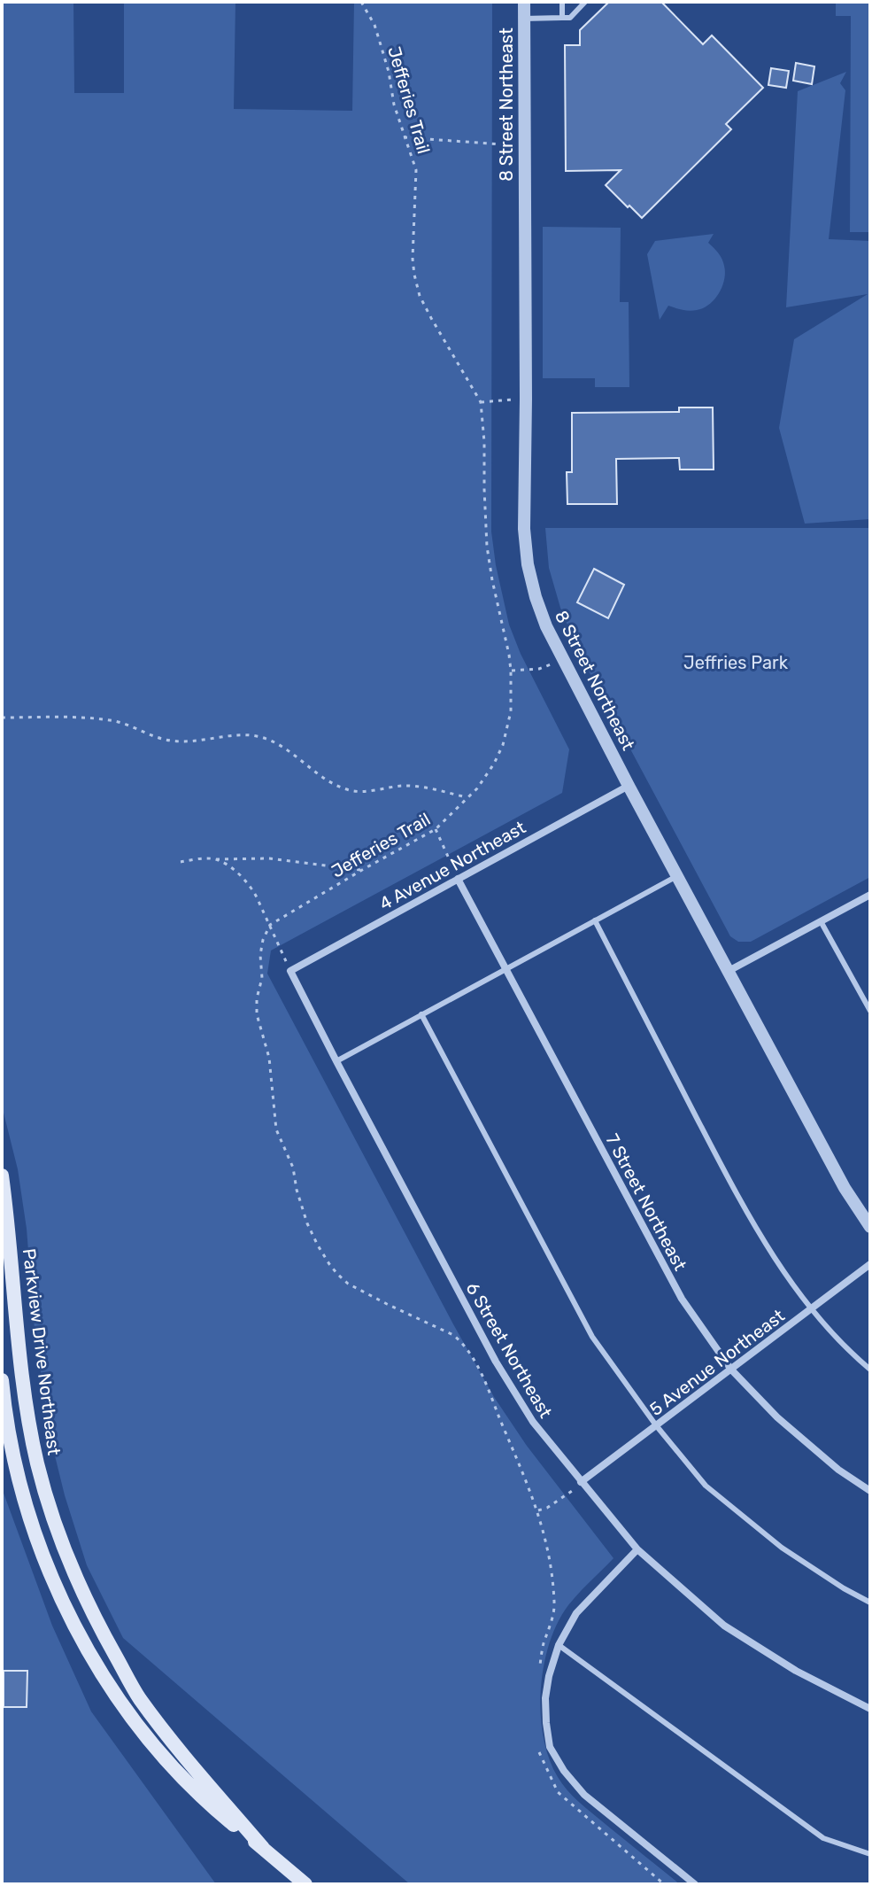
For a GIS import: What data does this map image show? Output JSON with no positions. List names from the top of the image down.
{
  "streets": {
    "main road": ["Parkview Drive Northeast"],
    "street": [
      "8 Street Northeast",
      "4 Avenue Northeast",
      "7 Street Northeast",
      "6 Street Northeast",
      "5 Avenue Northeast"
    ],
    "path": ["Jefferies Trail"]
  },
  "crossings": [
    ["8 Street Northeast", "4 Avenue Northeast"],
    ["4 Avenue Northeast", "7 Street Northeast"],
    ["4 Avenue Northeast", "6 Street Northeast"],
    ["7 Street Northeast", "5 Avenue Northeast"],
    ["6 Street Northeast", "5 Avenue Northeast"]
  ],
  "parks": ["Jeffries Park"]
}
